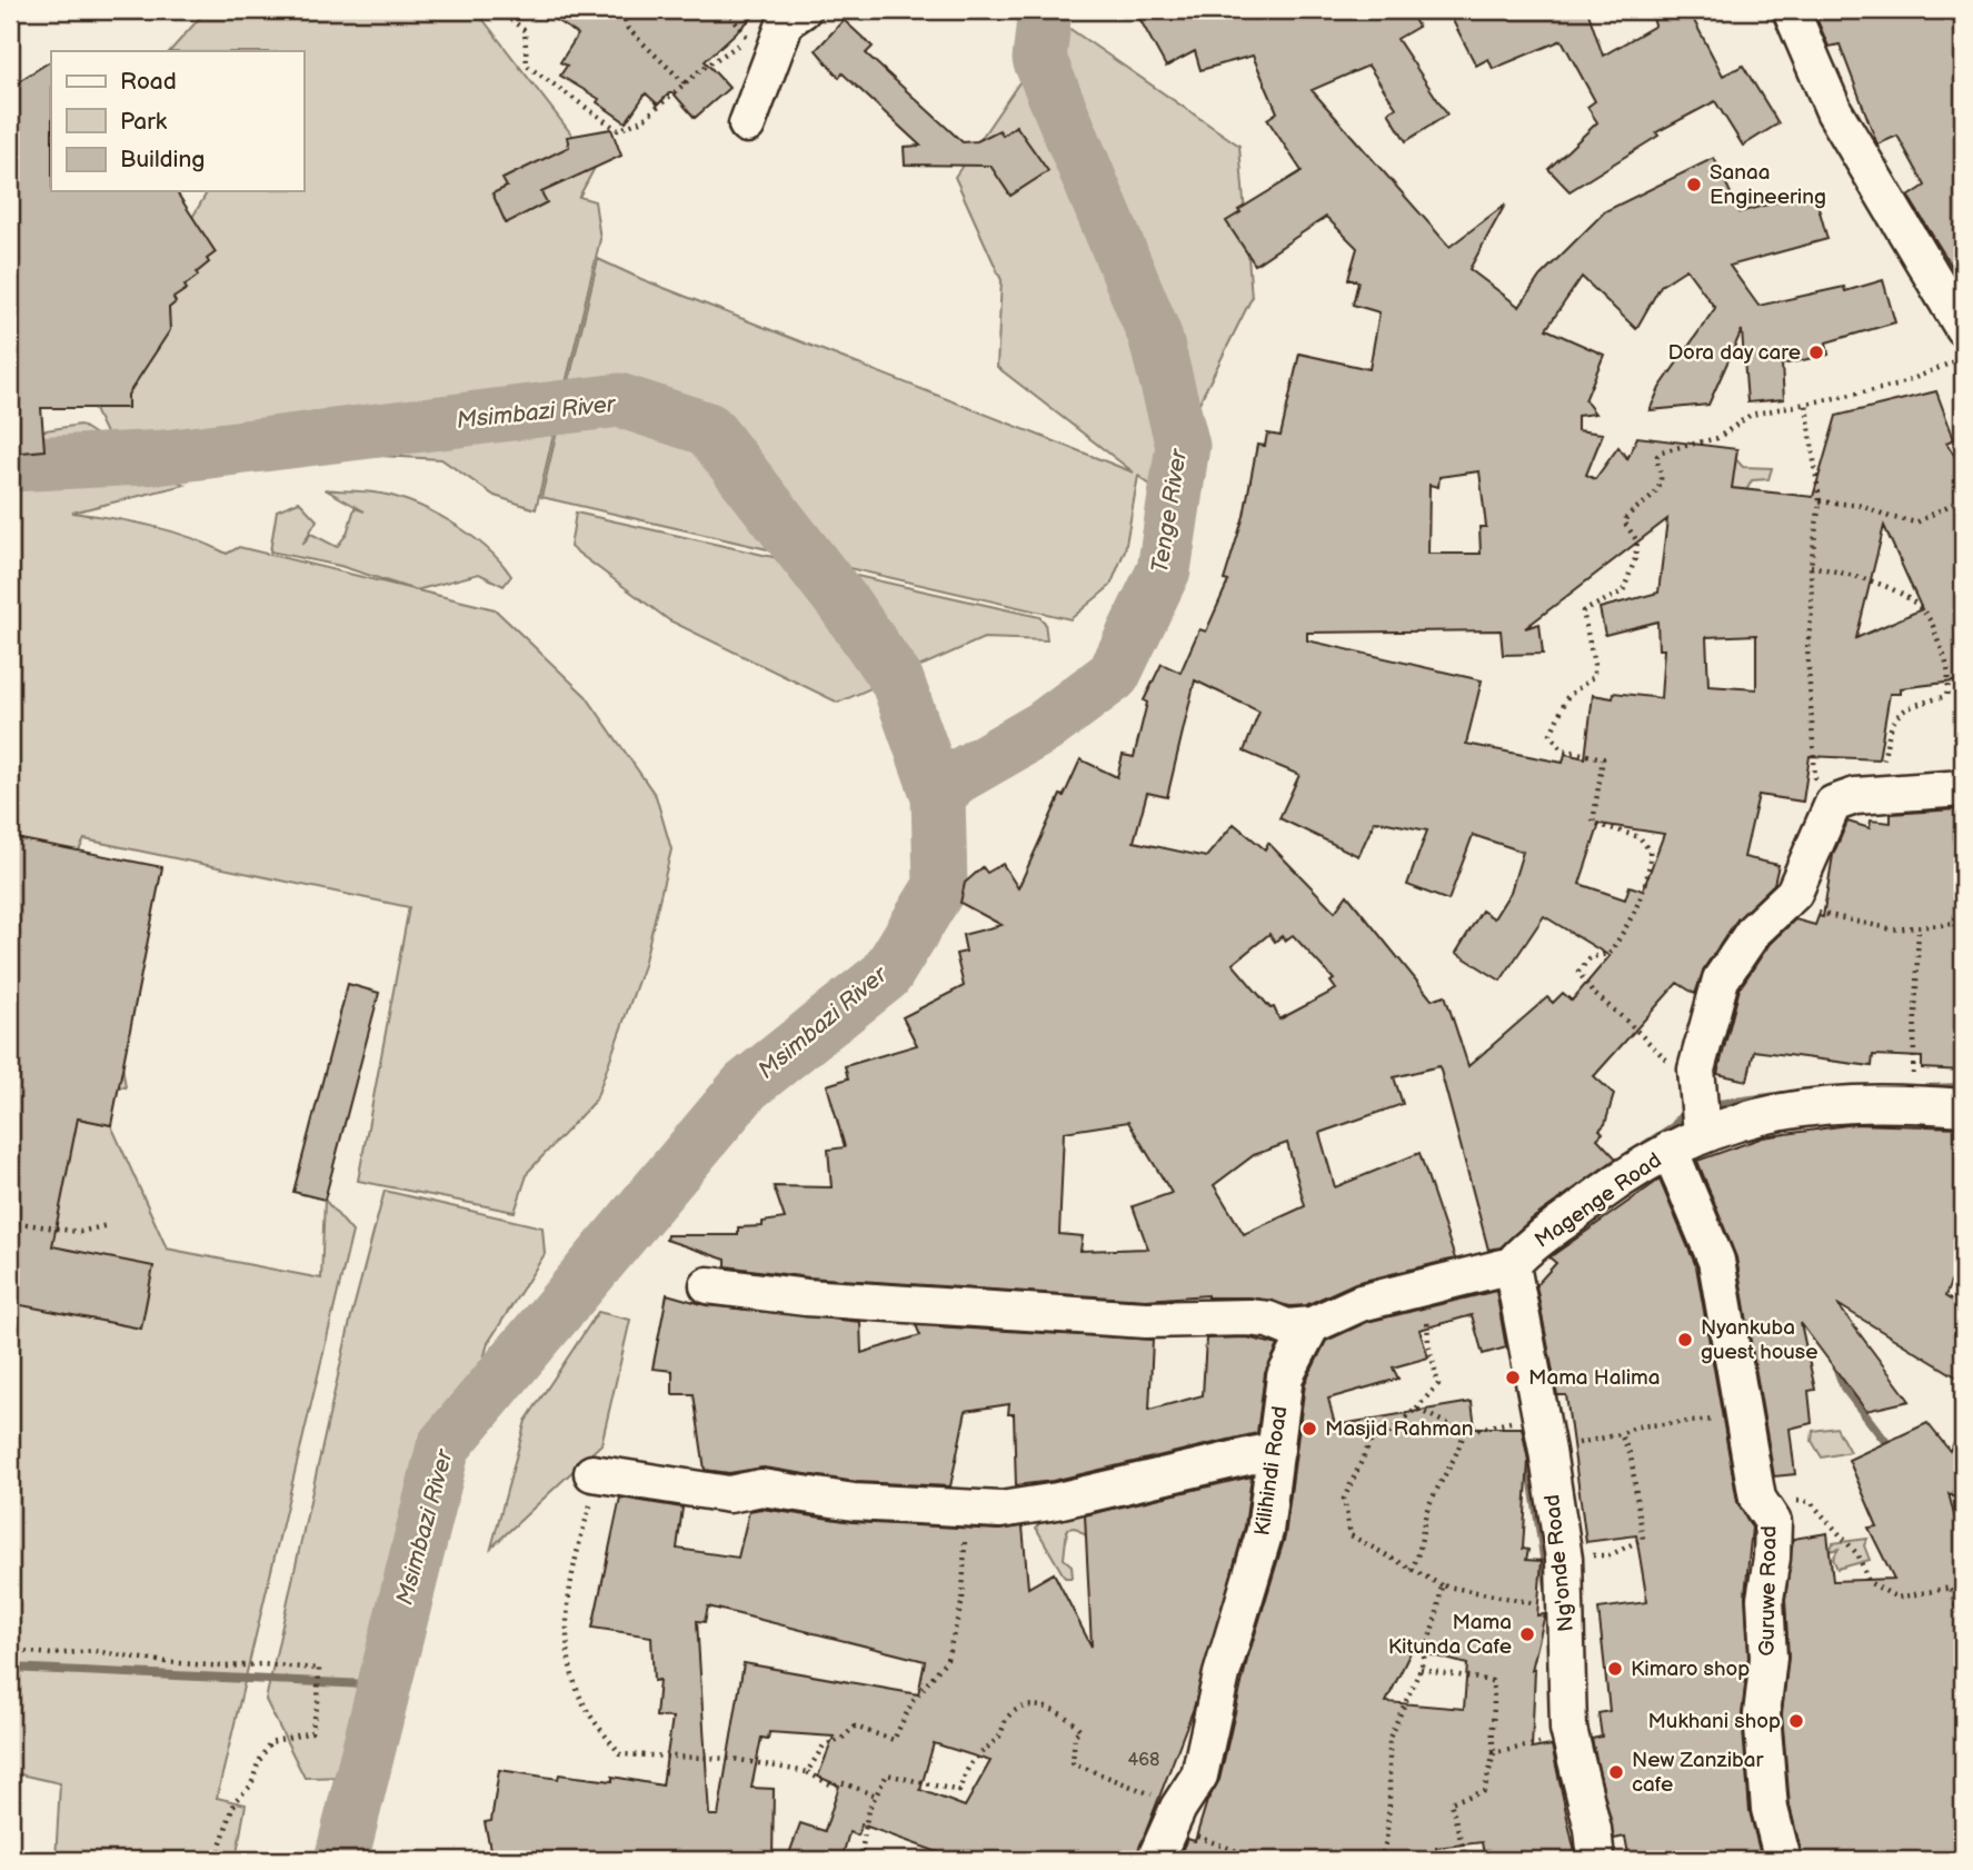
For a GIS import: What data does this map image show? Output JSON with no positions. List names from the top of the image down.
{
  "streets": {
    "street": [
      "Magenge Road",
      "Kilihindi Road",
      "Ng'onde Road",
      "Guruwe Road"
    ]
  },
  "crossings": [
    ["Magenge Road", "Ng'onde Road"],
    ["Magenge Road", "Guruwe Road"]
  ],
  "water": ["Msimbazi River", "Tenge River"],
  "places": [
    "Sanaa Engineering",
    "Dora day care",
    "Nyankuba guest house",
    "Mama Halima",
    "Masjid Rahman",
    "Mama Kitunda Cafe",
    "Kimaro shop",
    "Mukhani shop",
    "New Zanzibar cafe"
  ],
  "house_numbers": ["468"],
  "legend": ["Road", "Park", "Building"]
}
